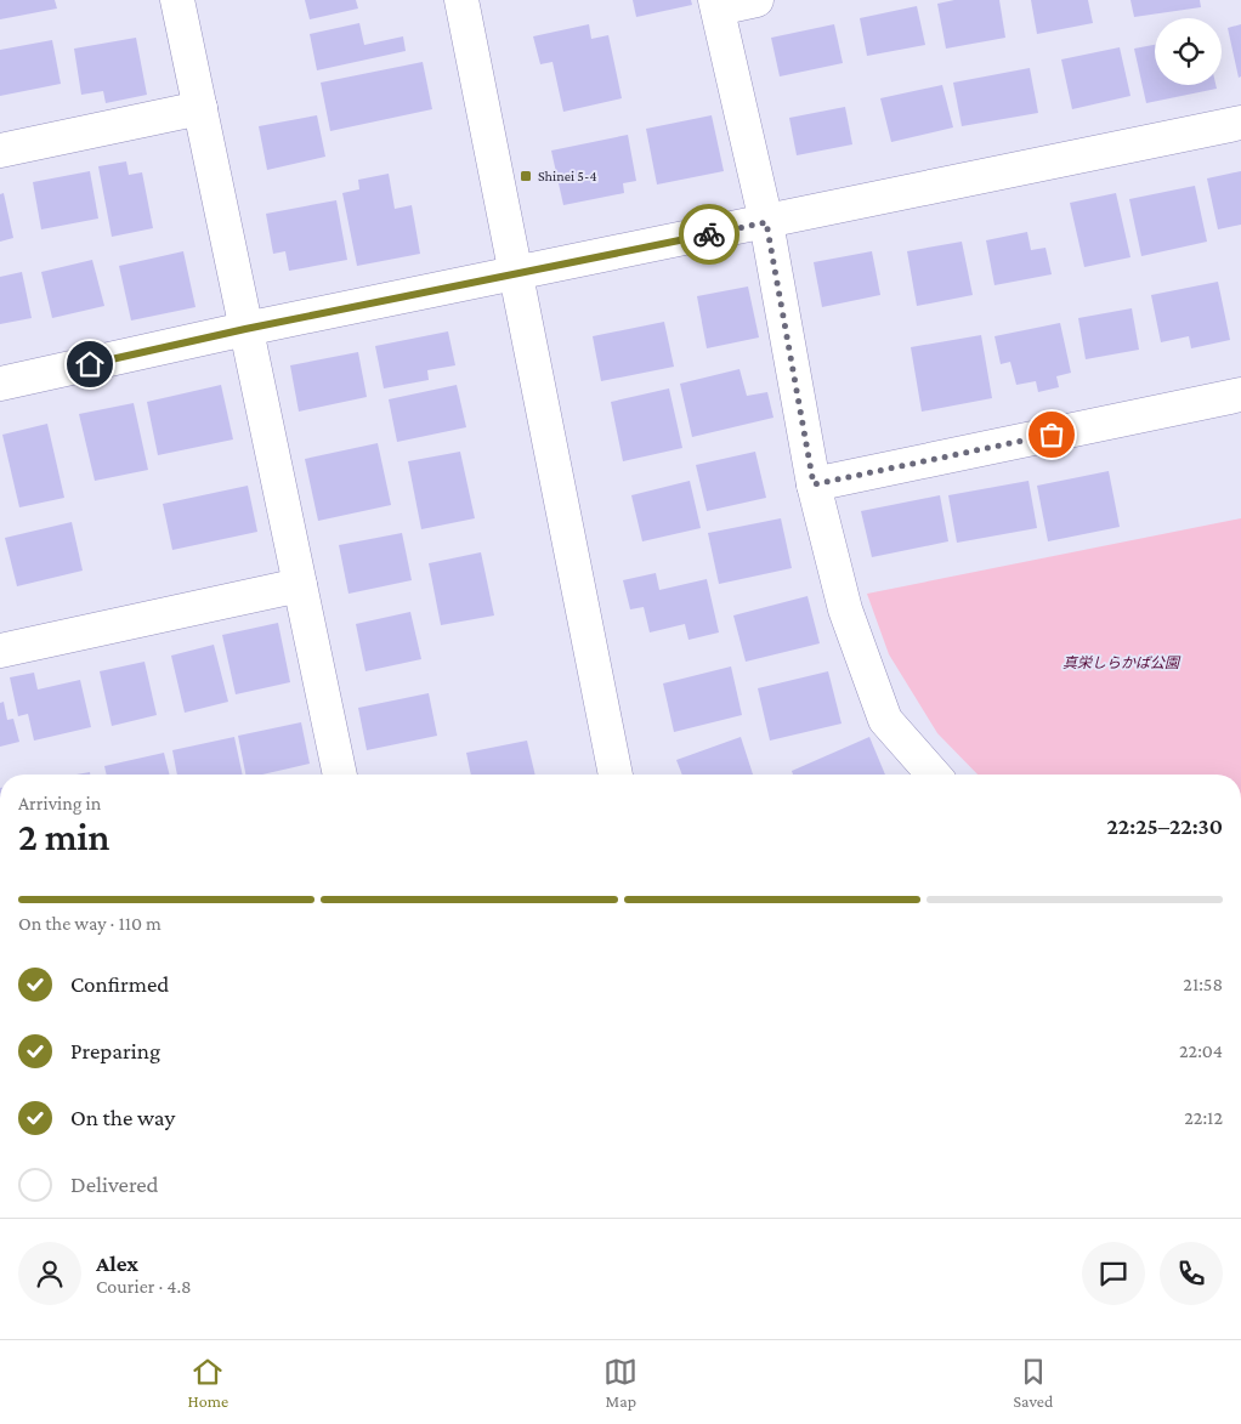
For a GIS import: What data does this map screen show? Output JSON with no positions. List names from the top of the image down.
{
  "parks": ["真栄しらかば公園"],
  "places": {
    "transit": ["Shinei 5-4"]
  },
  "page": {
    "heading": ["2 min", "Arriving in", "22:25–22:30"],
    "panel": ["Alex", "Courier · 4.8"],
    "bar": "On the way · 110 m",
    "list": [
      ["Confirmed", "21:58"],
      ["Preparing", "22:04"],
      ["On the way", "22:12"],
      "Delivered"
    ],
    "tabs": ["Home", "Map", "Saved"]
  }
}
